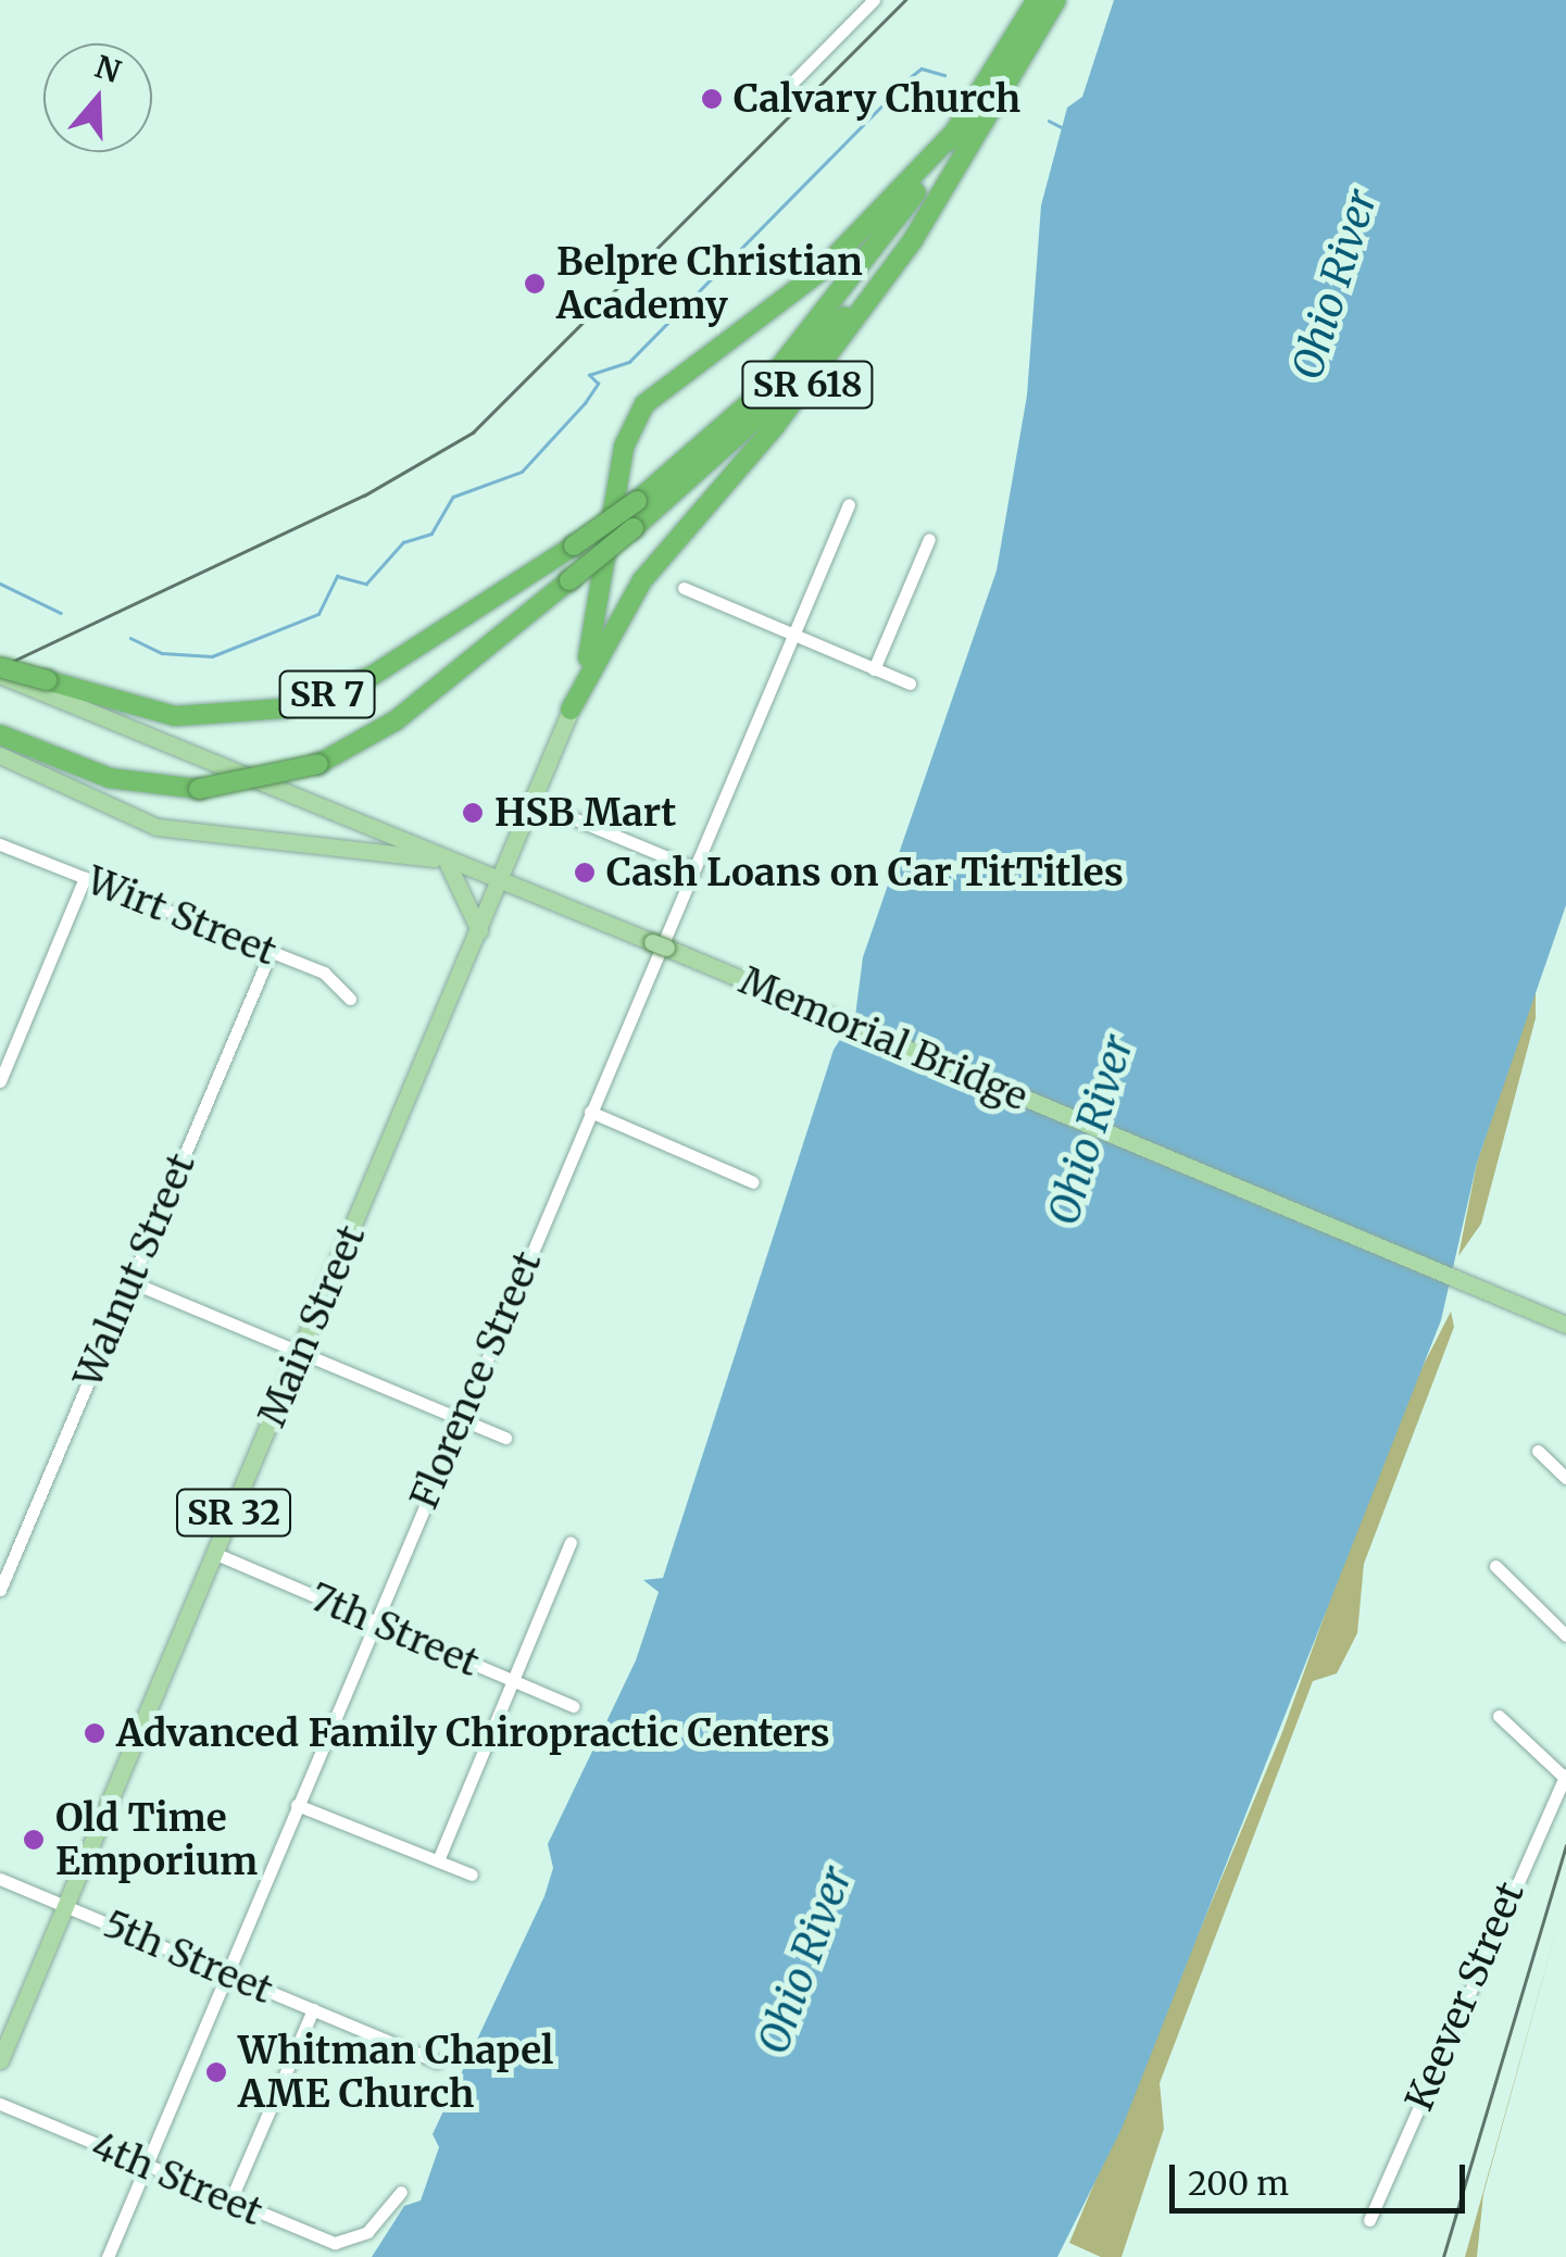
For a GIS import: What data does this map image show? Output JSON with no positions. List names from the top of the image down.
{
  "streets": {
    "highway": ["SR 618", "SR 7"],
    "main road": ["Memorial Bridge", "Main Street", "SR 32"],
    "street": [
      "Wirt Street",
      "Walnut Street",
      "Florence Street",
      "7th Street",
      "5th Street",
      "Keever Street",
      "4th Street"
    ]
  },
  "crossings": [
    ["SR 618", "SR 7"],
    ["SR 618", "Main Street"],
    ["Wirt Street", "Walnut Street"],
    ["Memorial Bridge", "Main Street"],
    ["Main Street", "7th Street"],
    ["Main Street", "5th Street"],
    ["Florence Street", "7th Street"],
    ["Florence Street", "5th Street"],
    ["Florence Street", "4th Street"]
  ],
  "water": ["Ohio River"],
  "places": [
    "Calvary Church",
    "Belpre Christian Academy",
    "HSB Mart",
    "Cash Loans on Car TitTitles",
    "Advanced Family Chiropractic Centers",
    "Old Time Emporium",
    "Whitman Chapel AME Church"
  ],
  "scale_bar": "200 m",
  "north": "top"
}
